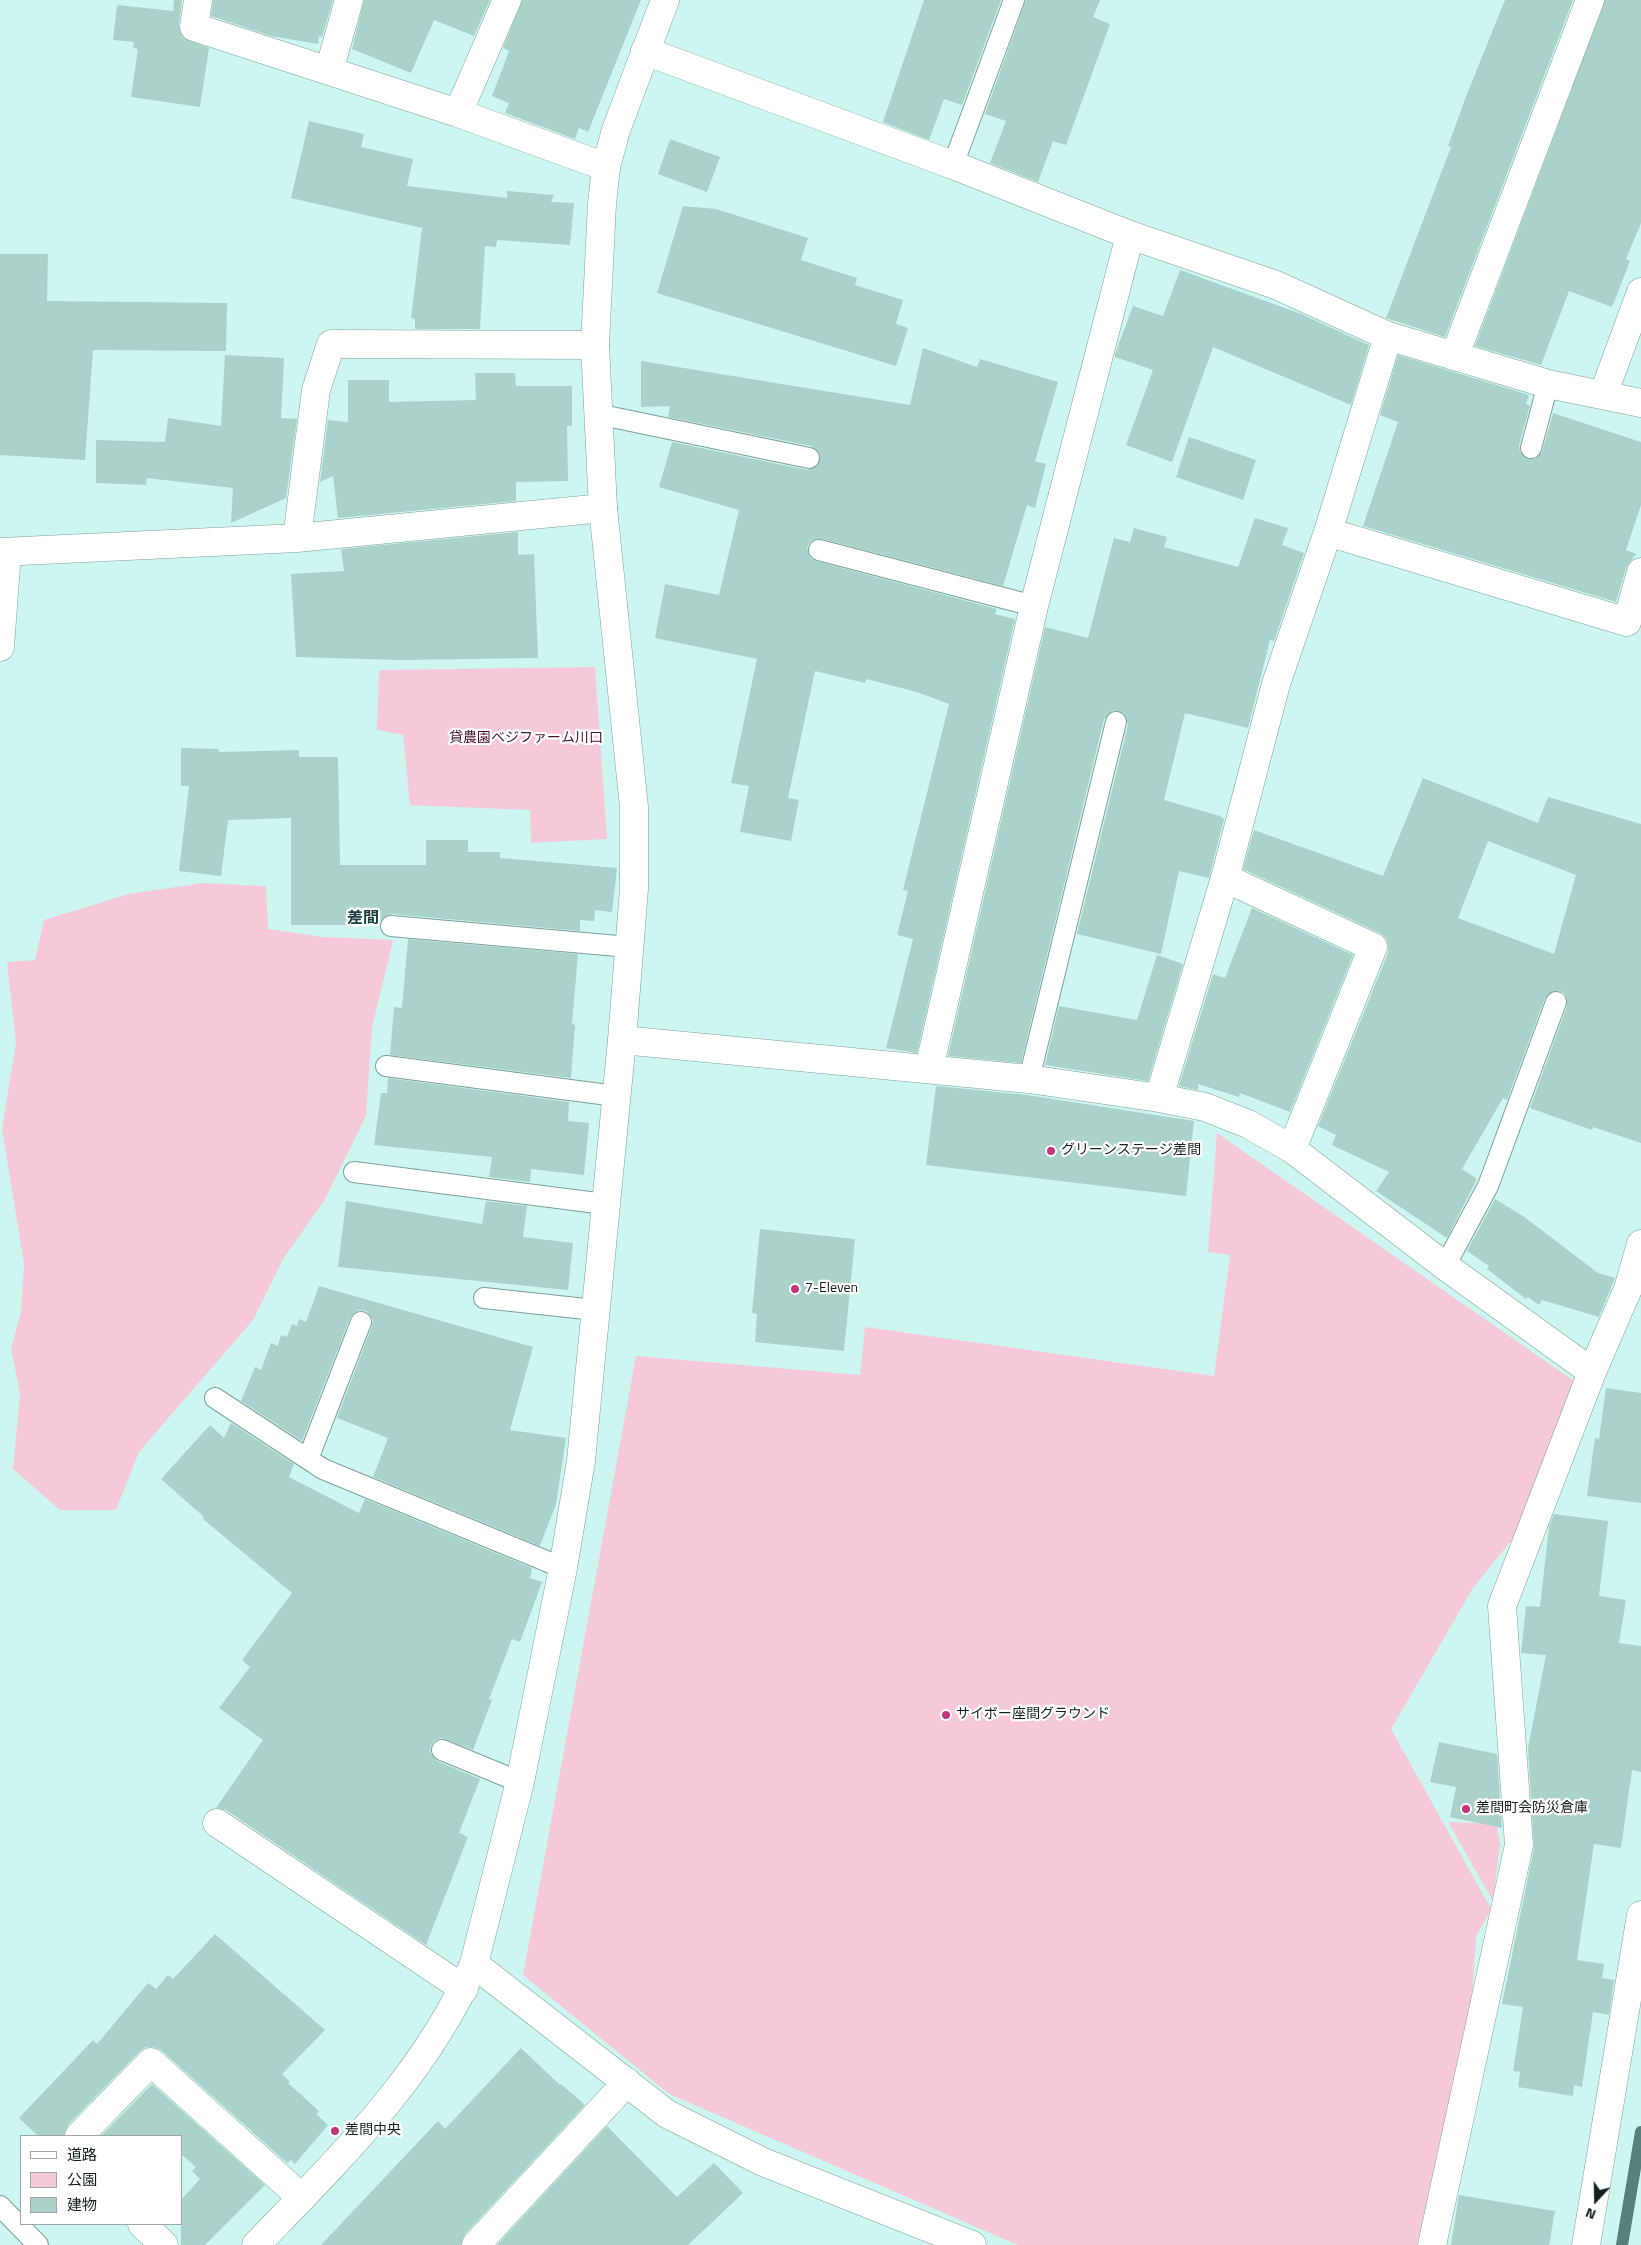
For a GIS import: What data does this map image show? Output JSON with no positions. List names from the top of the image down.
{
  "districts": ["差間"],
  "parks": ["貸農園ベジファーム川口"],
  "places": [
    "グリーンステージ差間",
    "7-Eleven",
    "サイボー座間グラウンド",
    "差間町会防災倉庫",
    "差間中央"
  ],
  "legend": ["道路", "公園", "建物"],
  "north": "bottom"
}
